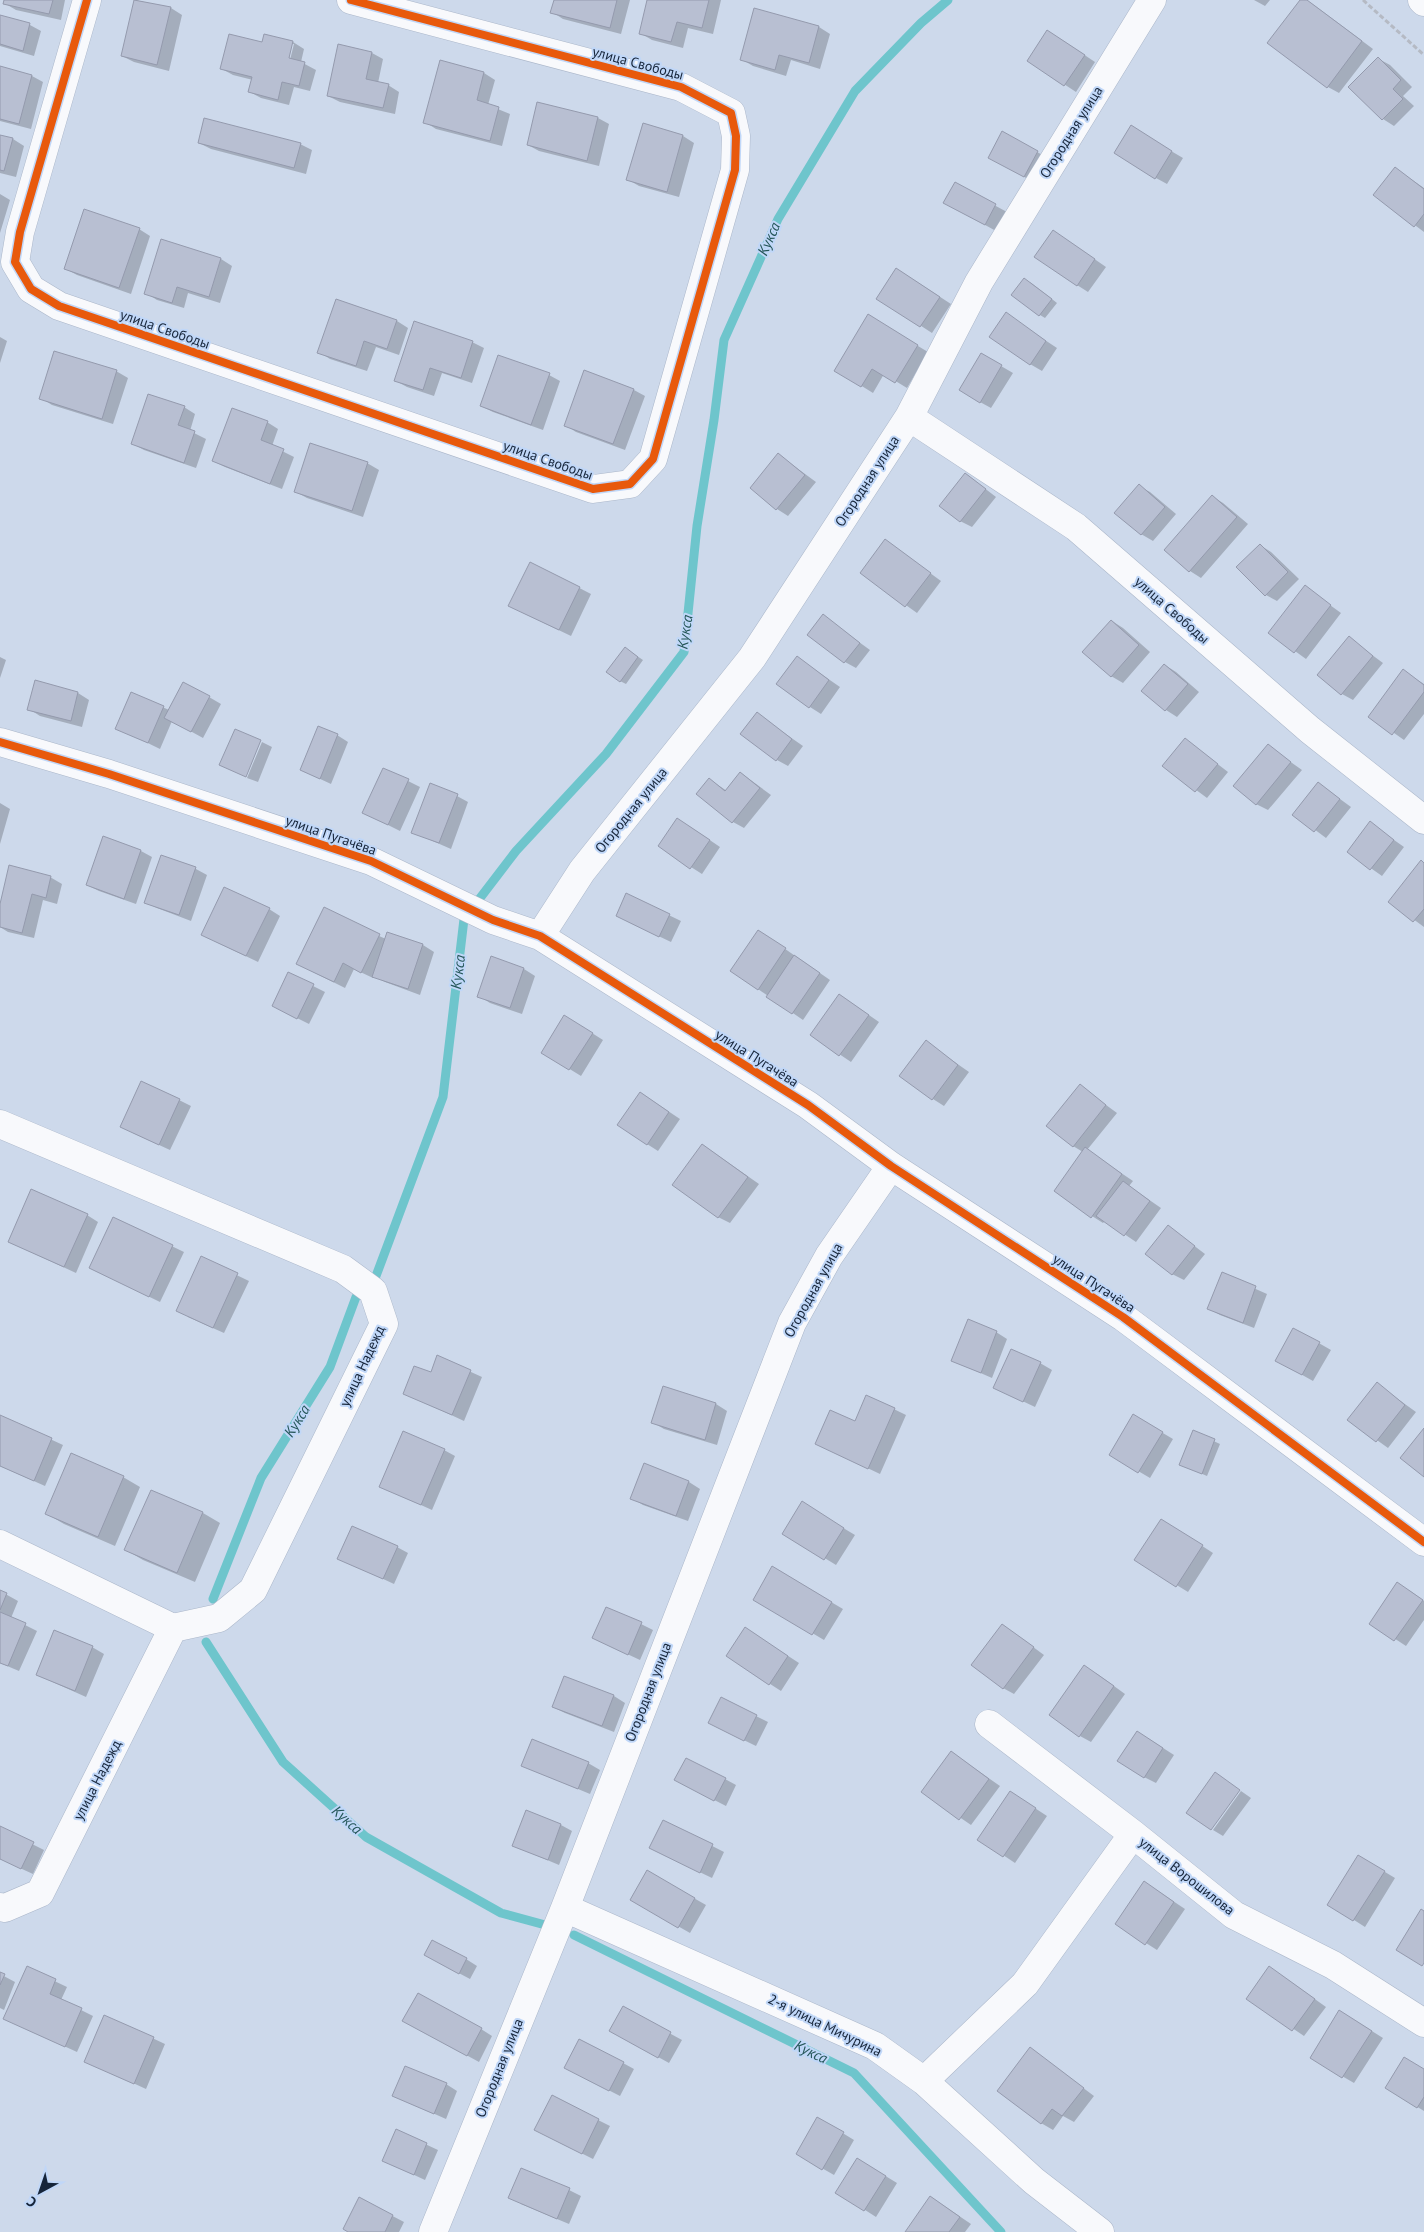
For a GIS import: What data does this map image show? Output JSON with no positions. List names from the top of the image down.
{
  "streets": {
    "street": [
      "улица Свободы",
      "Огородная улица",
      "улица Пугачёва",
      "улица Надежд",
      "улица Ворошилова",
      "2-я улица Мичурина"
    ]
  },
  "crossings": [
    ["улица Свободы", "Огородная улица"],
    ["Огородная улица", "улица Пугачёва"],
    ["Огородная улица", "2-я улица Мичурина"]
  ],
  "water": ["Кукса"],
  "north": "bottom left"
}
